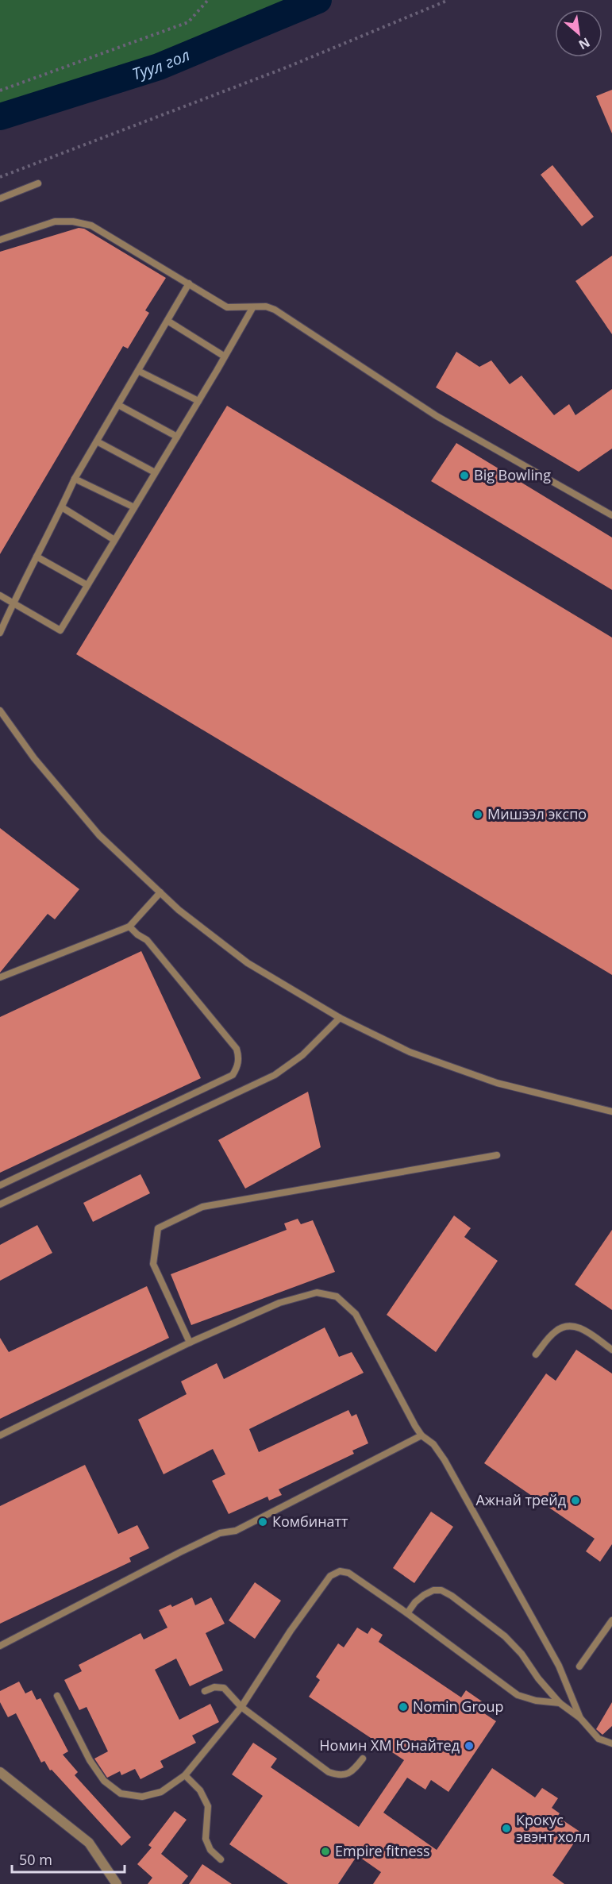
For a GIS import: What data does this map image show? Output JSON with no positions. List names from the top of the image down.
{
  "water": ["Туул гол"],
  "places": [
    "Big Bowling",
    "Мишээл экспо",
    "Ажнай трейд",
    "Комбинатт",
    "Nomin Group",
    "Номин ХМ Юнайтед",
    "Крокус эвэнт холл",
    "Empire fitness"
  ],
  "scale_bar": "50 m",
  "north": "bottom right"
}
